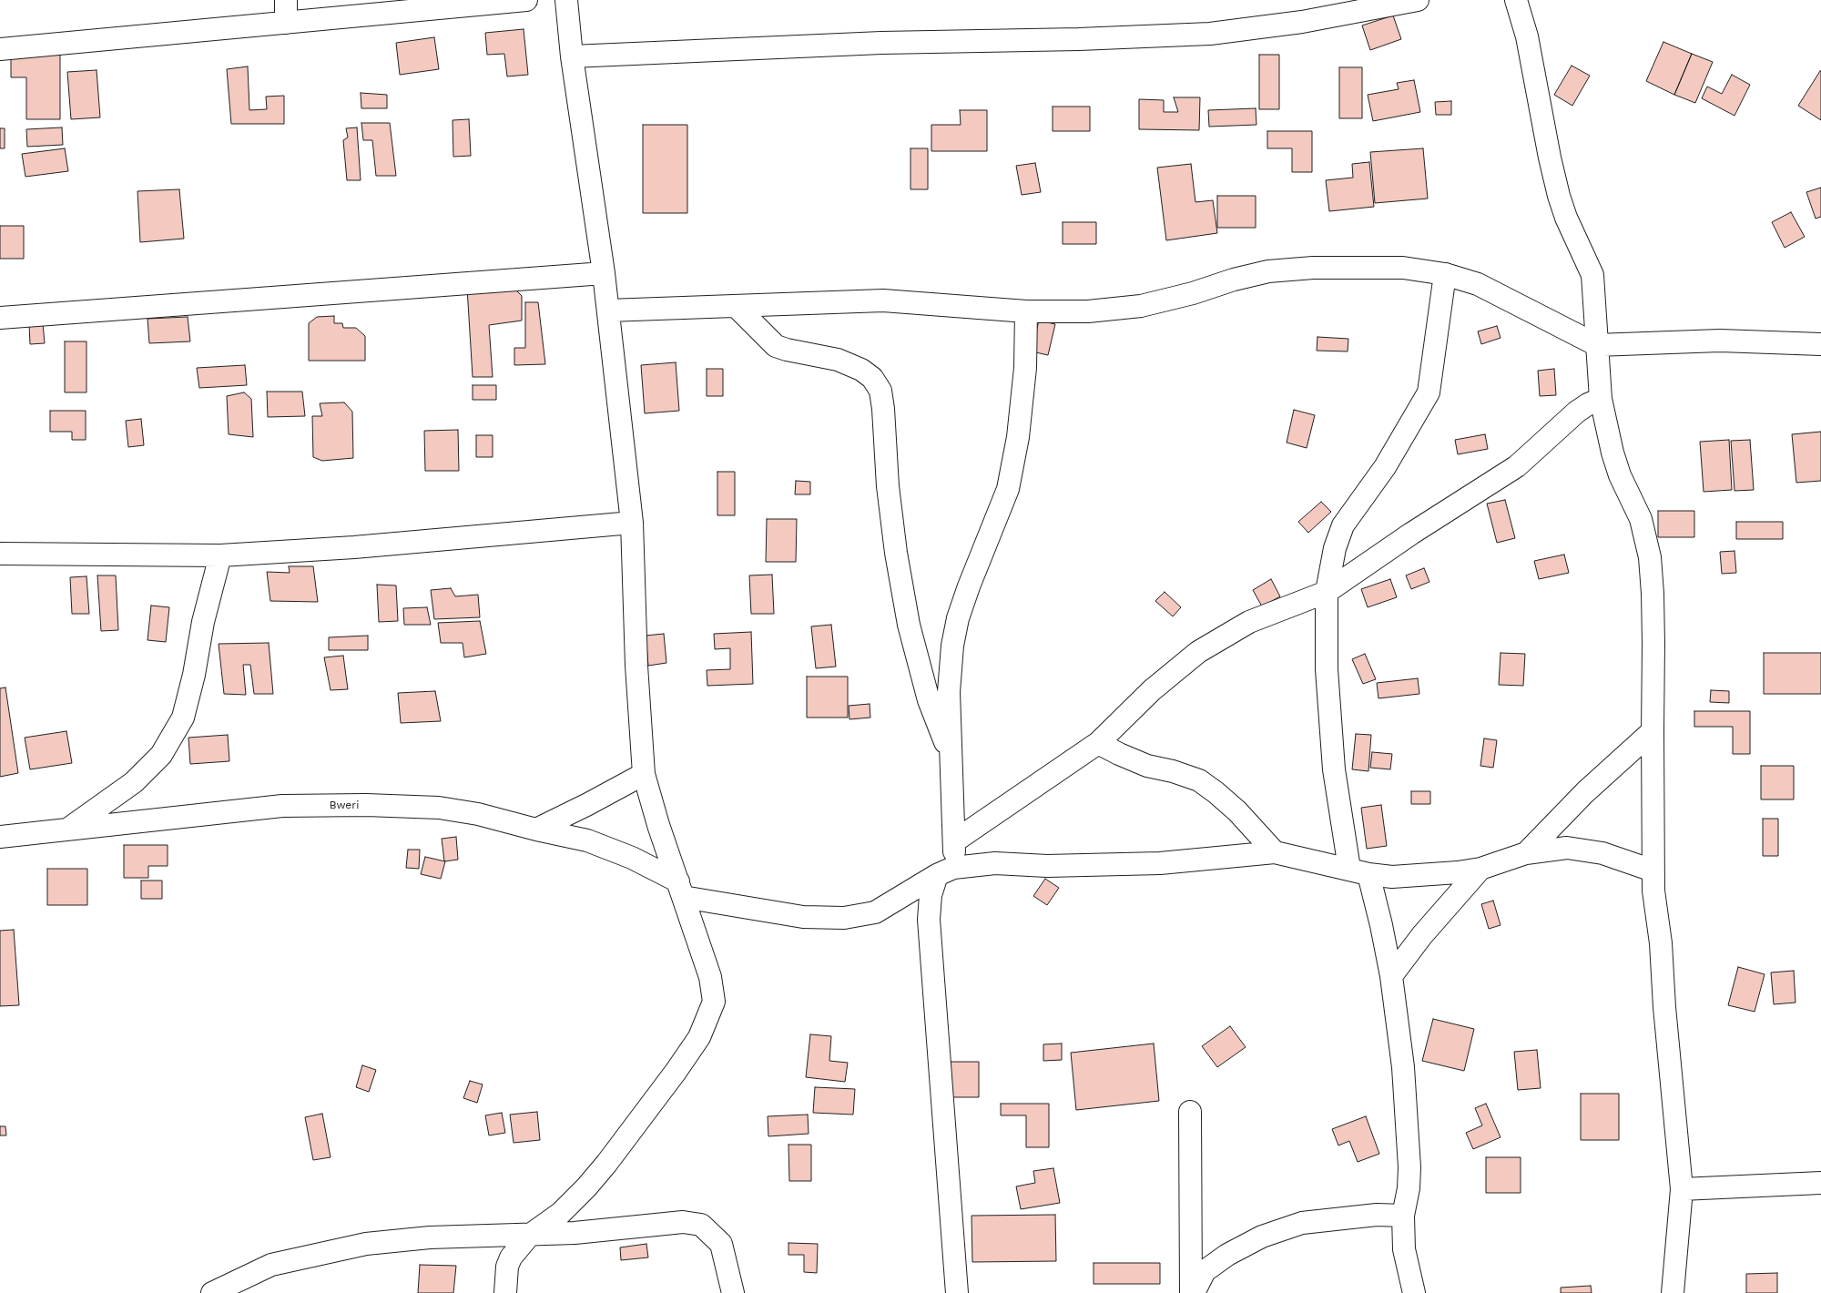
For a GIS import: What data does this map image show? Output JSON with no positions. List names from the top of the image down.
{
  "streets": {
    "street": ["Bweri"]
  }
}
